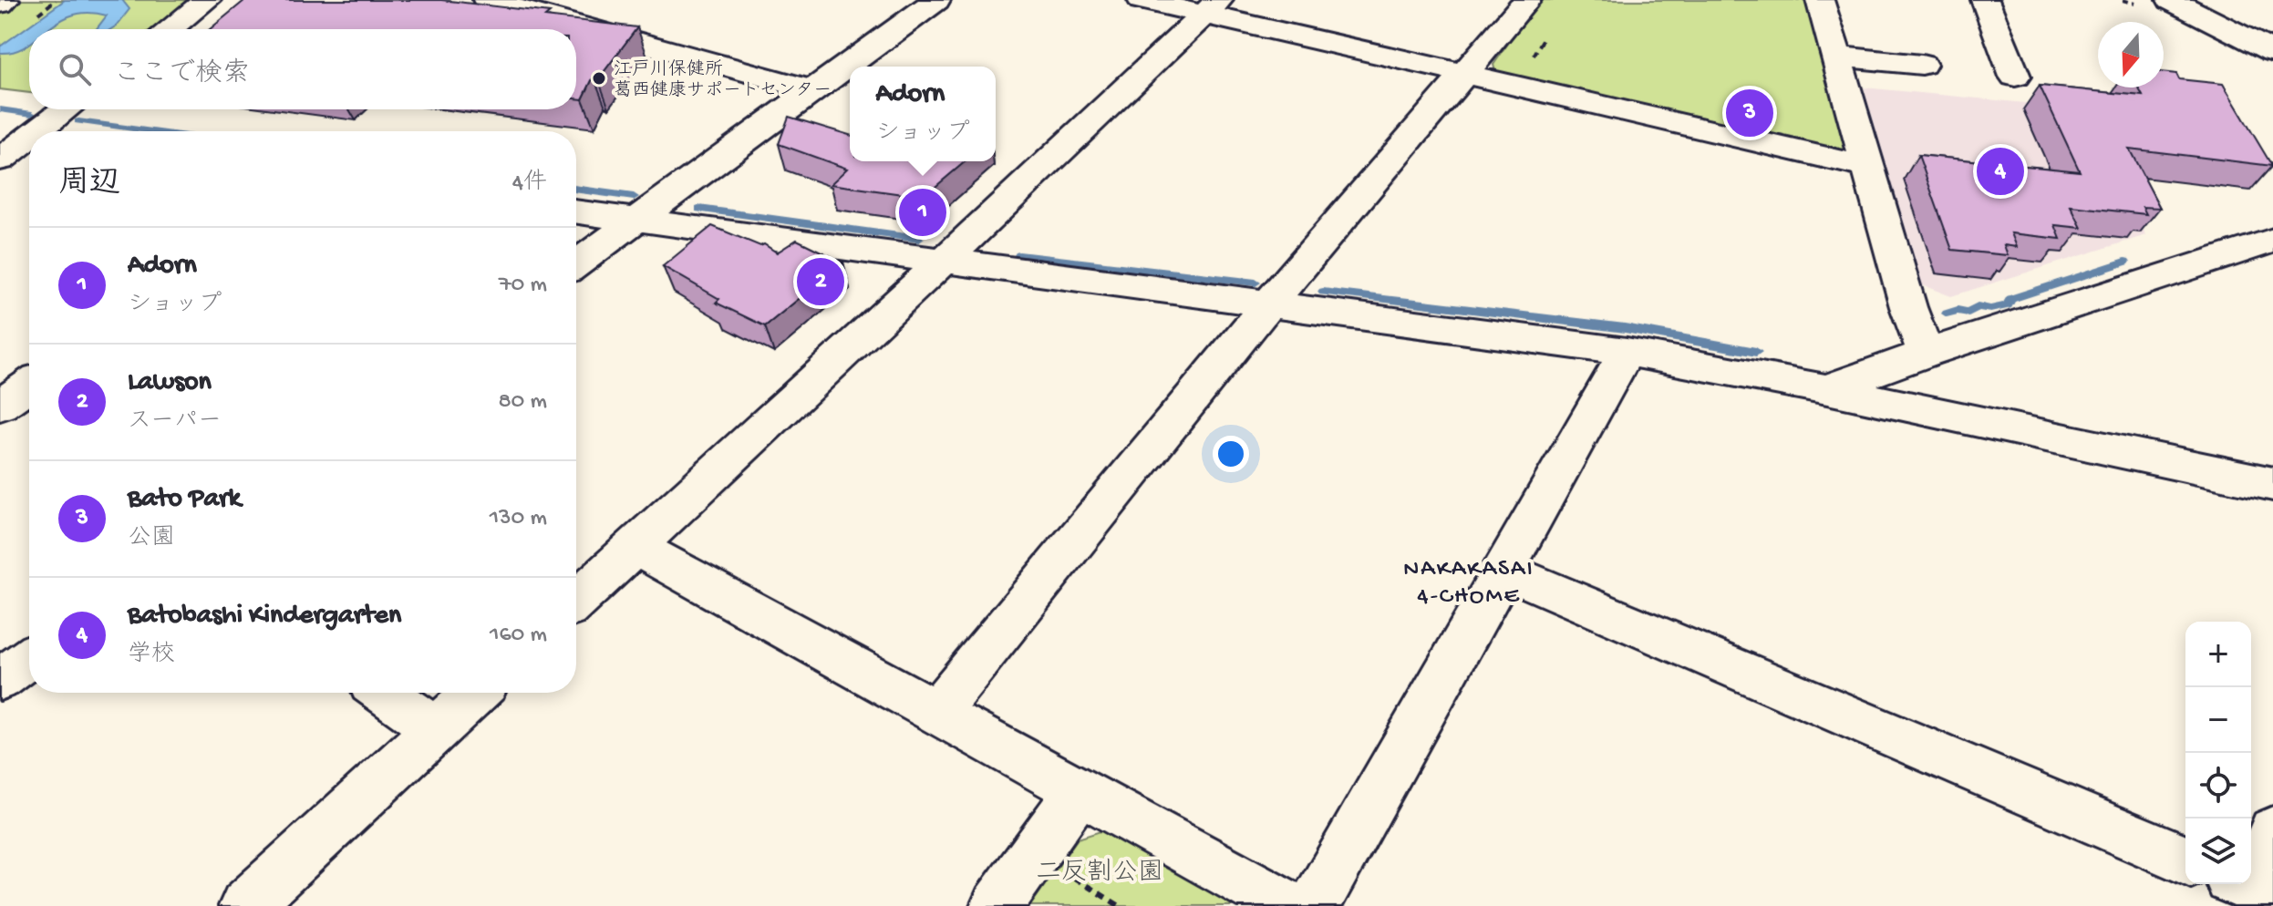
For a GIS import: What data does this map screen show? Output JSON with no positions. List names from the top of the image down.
{
  "districts": ["NAKAKASAI 4-CHOME"],
  "parks": ["二反割公園"],
  "places": ["江戸川保健所 葛西健康サポートセンター"],
  "north": "bottom",
  "page": {
    "search": "ここで検索",
    "popup": ["Adorn", "ショップ"],
    "pins": [
      "3",
      "4",
      "1",
      "2"
    ],
    "heading": ["周辺", "4件"],
    "list": [
      {
        "mark": "1",
        "name": "Adorn",
        "note": "ショップ",
        "value": "70 m"
      },
      {
        "mark": "2",
        "name": "Lawson",
        "note": "スーパー",
        "value": "80 m"
      },
      {
        "mark": "3",
        "name": "Bato Park",
        "note": "公園",
        "value": "130 m"
      },
      {
        "mark": "4",
        "name": "Batobashi Kindergarten",
        "note": "学校",
        "value": "160 m"
      }
    ],
    "map_buttons": ["+", "−"]
  }
}
